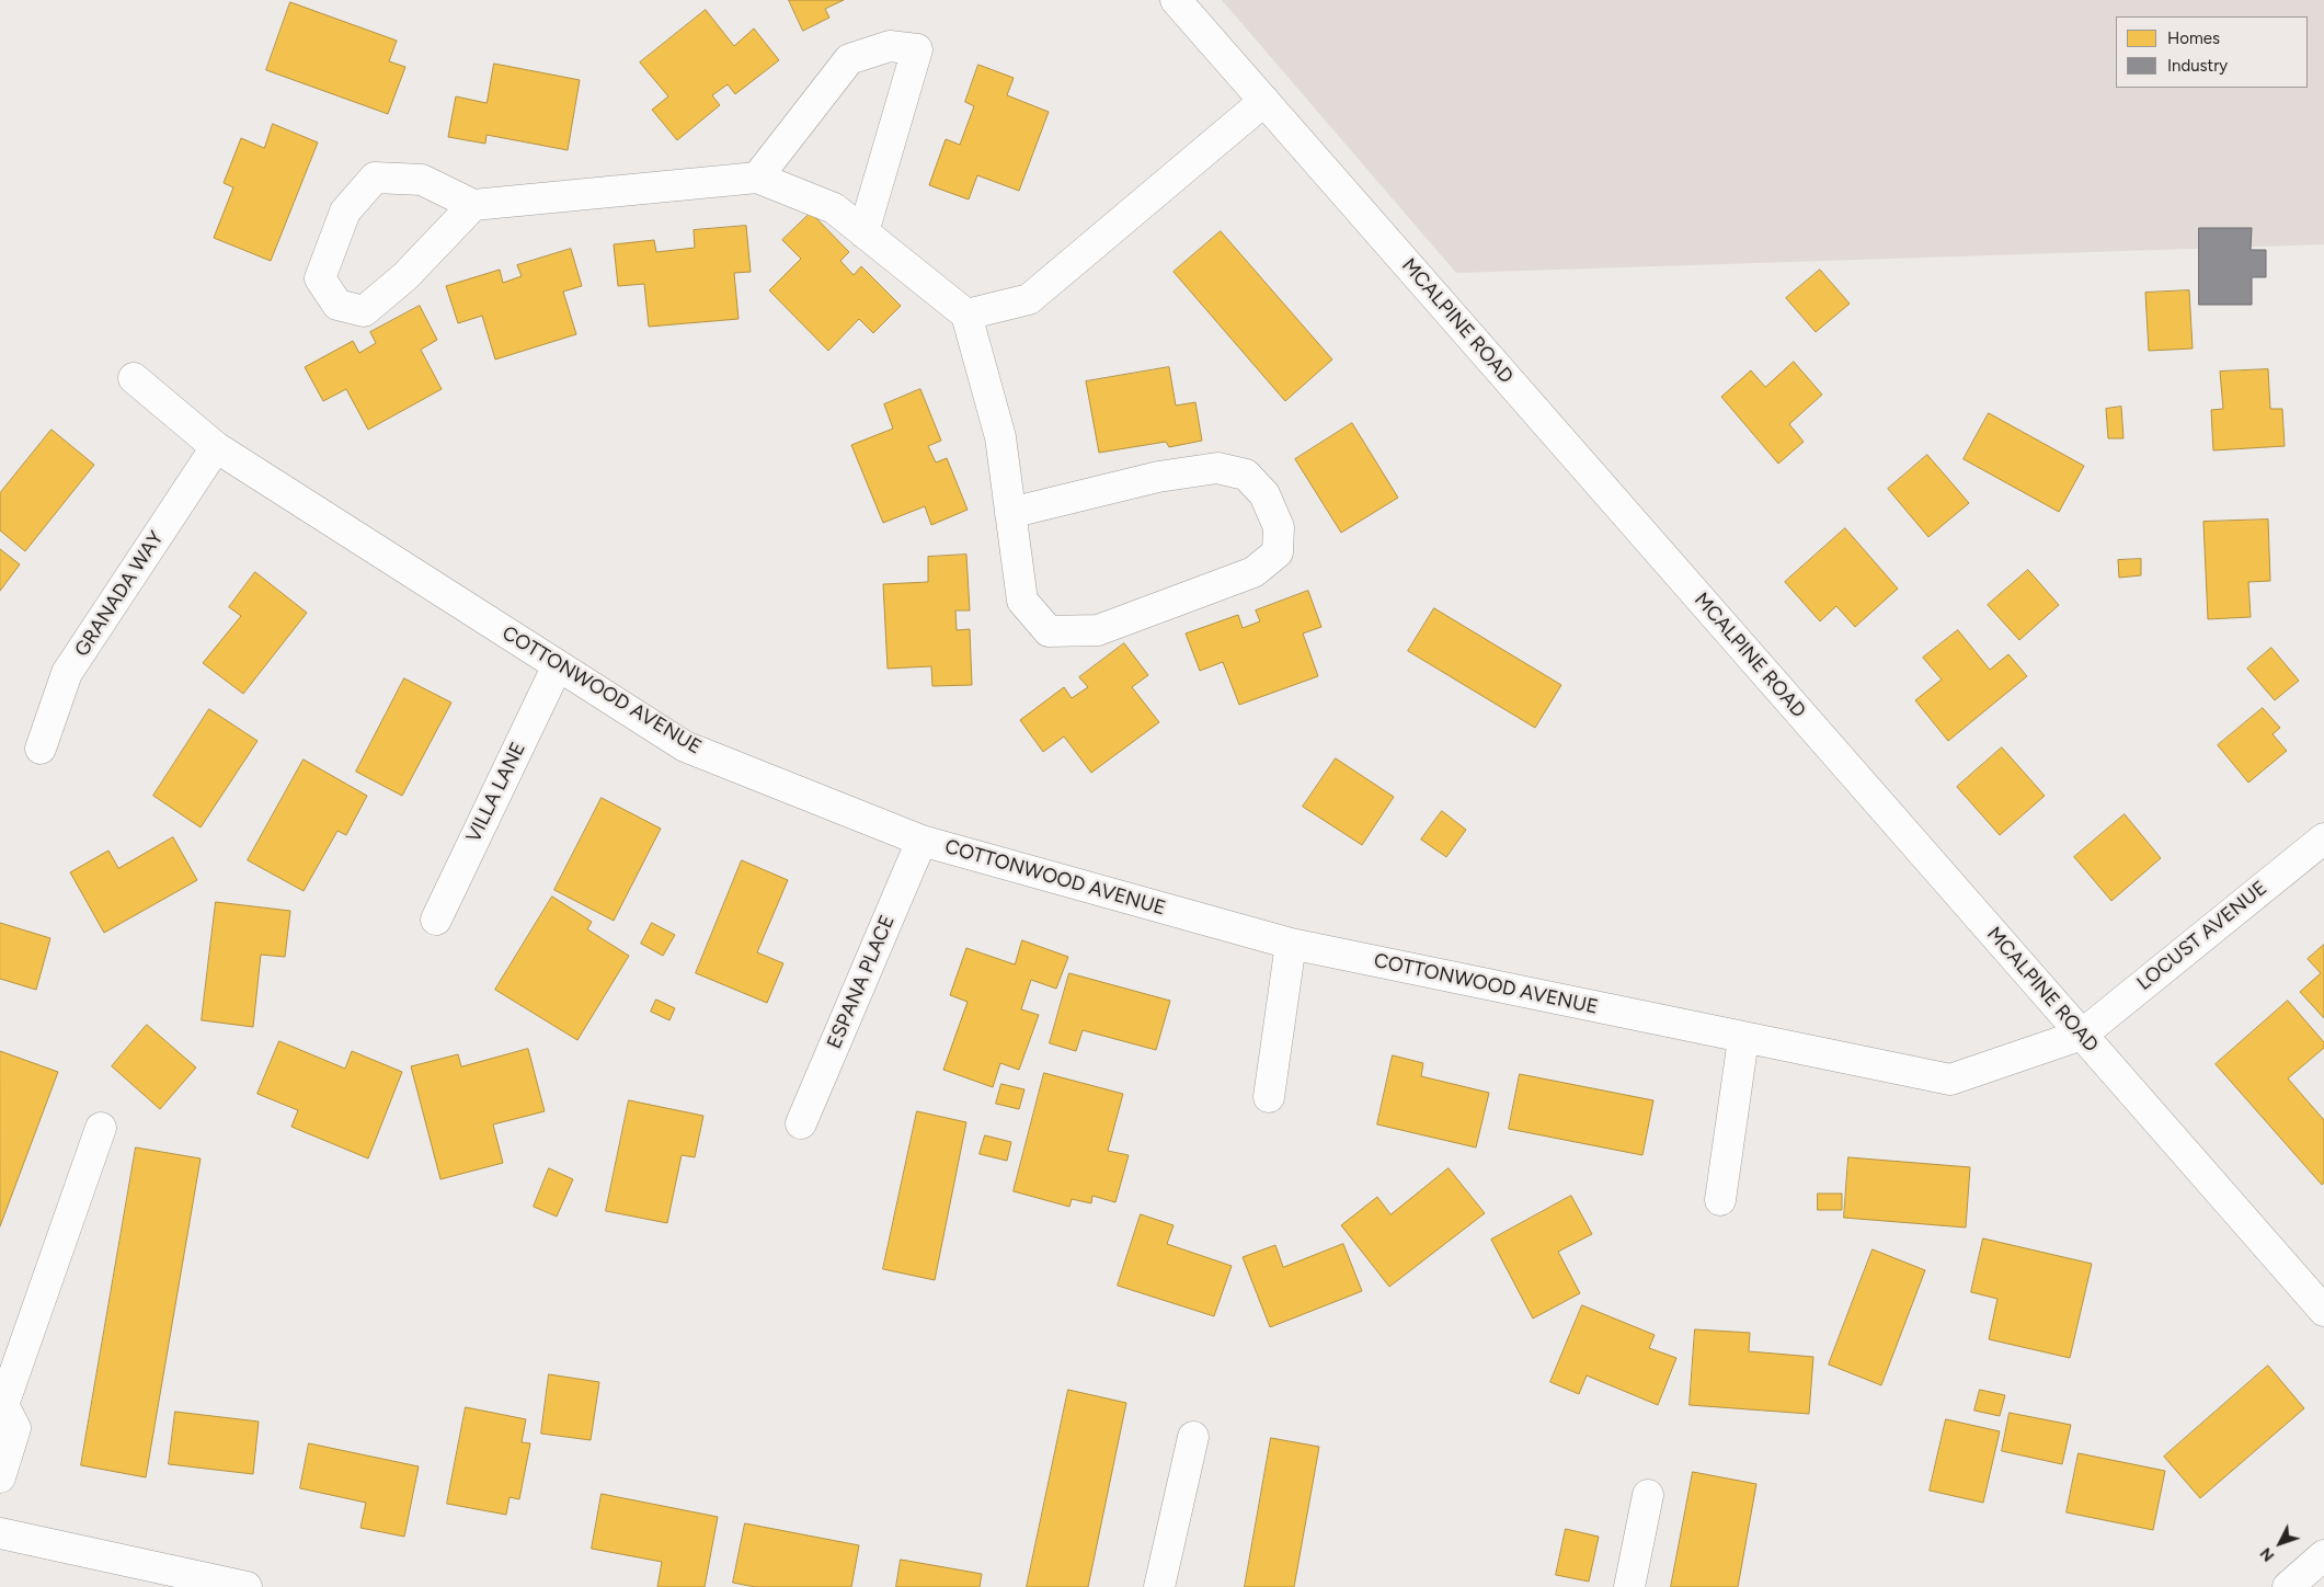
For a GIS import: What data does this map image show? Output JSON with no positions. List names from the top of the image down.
{
  "streets": {
    "street": [
      "MCALPINE ROAD",
      "GRANADA WAY",
      "COTTONWOOD AVENUE",
      "VILLA LANE",
      "LOCUST AVENUE",
      "ESPANA PLACE"
    ]
  },
  "crossings": [
    ["MCALPINE ROAD", "COTTONWOOD AVENUE"],
    ["MCALPINE ROAD", "LOCUST AVENUE"],
    ["GRANADA WAY", "COTTONWOOD AVENUE"],
    ["COTTONWOOD AVENUE", "VILLA LANE"],
    ["COTTONWOOD AVENUE", "LOCUST AVENUE"],
    ["COTTONWOOD AVENUE", "ESPANA PLACE"]
  ],
  "legend": ["Homes", "Industry"],
  "north": "bottom left"
}
